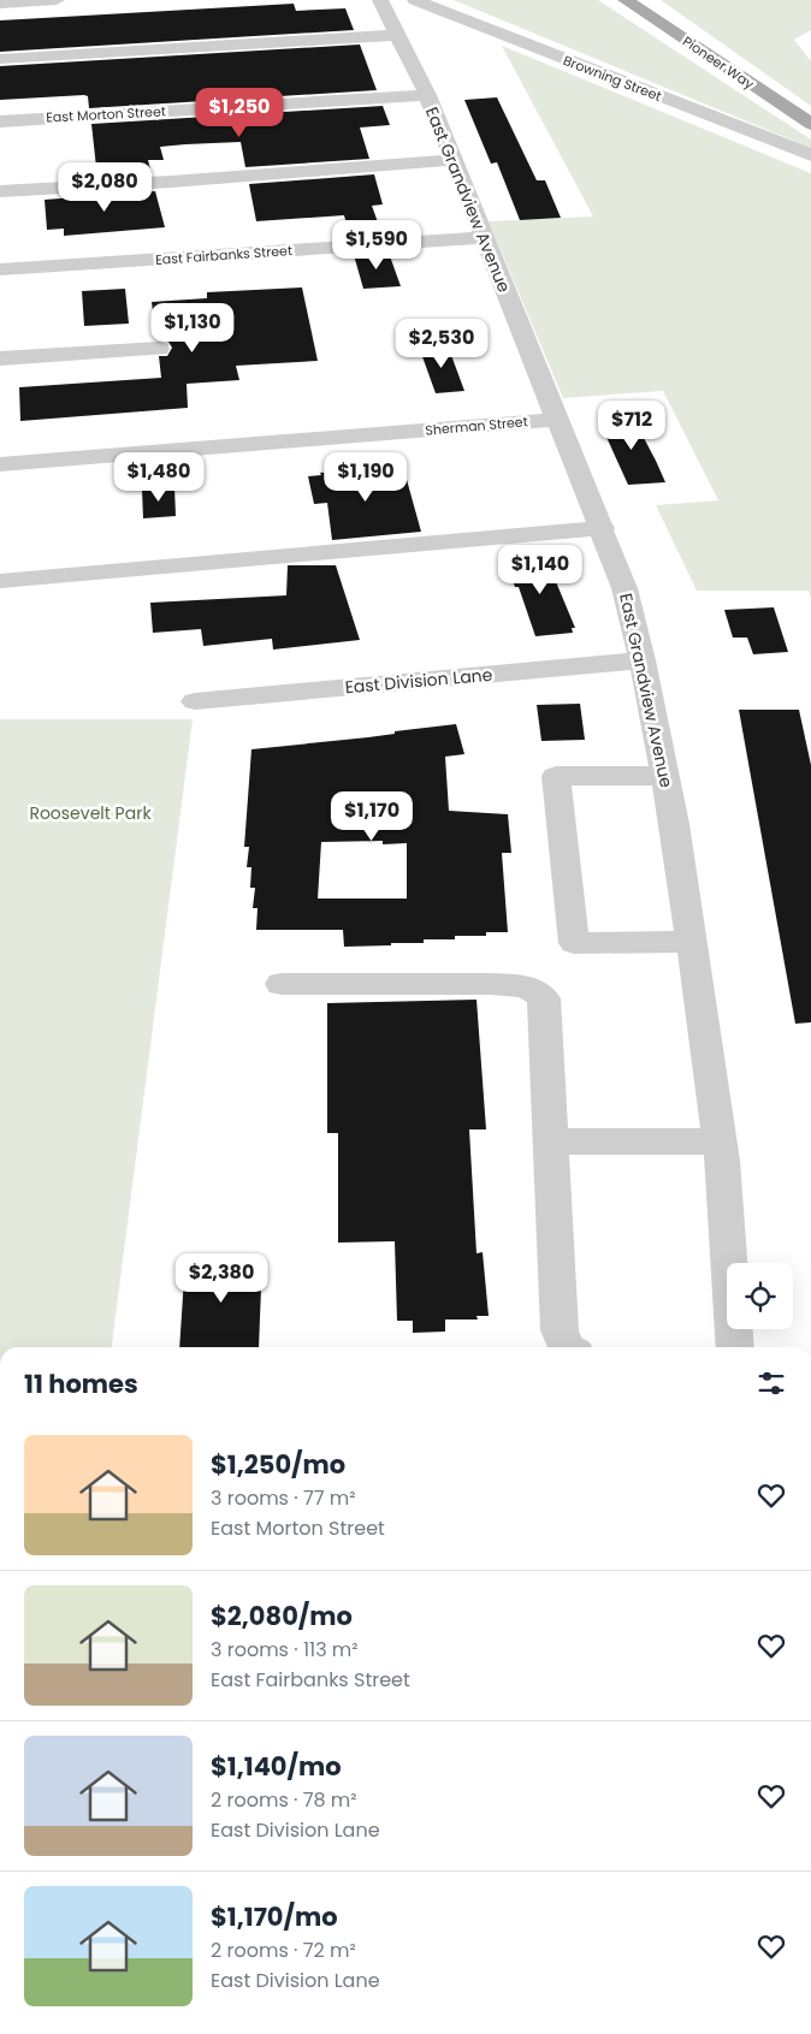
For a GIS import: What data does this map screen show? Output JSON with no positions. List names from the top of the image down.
{
  "streets": {
    "main road": ["Pioneer Way"],
    "street": [
      "Browning Street",
      "East Morton Street",
      "East Grandview Avenue",
      "East Fairbanks Street",
      "Sherman Street",
      "East Division Lane"
    ]
  },
  "crossings": [
    ["East Morton Street", "East Grandview Avenue"],
    ["East Grandview Avenue", "East Fairbanks Street"],
    ["East Grandview Avenue", "Sherman Street"],
    ["East Grandview Avenue", "East Division Lane"]
  ],
  "parks": ["Roosevelt Park"],
  "page": {
    "price": [
      "$1,250",
      "$2,080",
      "$1,590",
      "$1,130",
      "$2,530",
      "$712",
      "$1,480",
      "$1,190",
      "$1,140",
      "$1,170",
      "$2,380"
    ],
    "heading": "11 homes",
    "list": [
      {
        "name": "$1,250/mo",
        "note": "3 rooms · 77 m² · East Morton Street"
      },
      {
        "name": "$2,080/mo",
        "note": "3 rooms · 113 m² · East Fairbanks Street"
      },
      {
        "name": "$1,140/mo",
        "note": "2 rooms · 78 m² · East Division Lane"
      },
      {
        "name": "$1,170/mo",
        "note": "2 rooms · 72 m² · East Division Lane"
      }
    ]
  }
}
